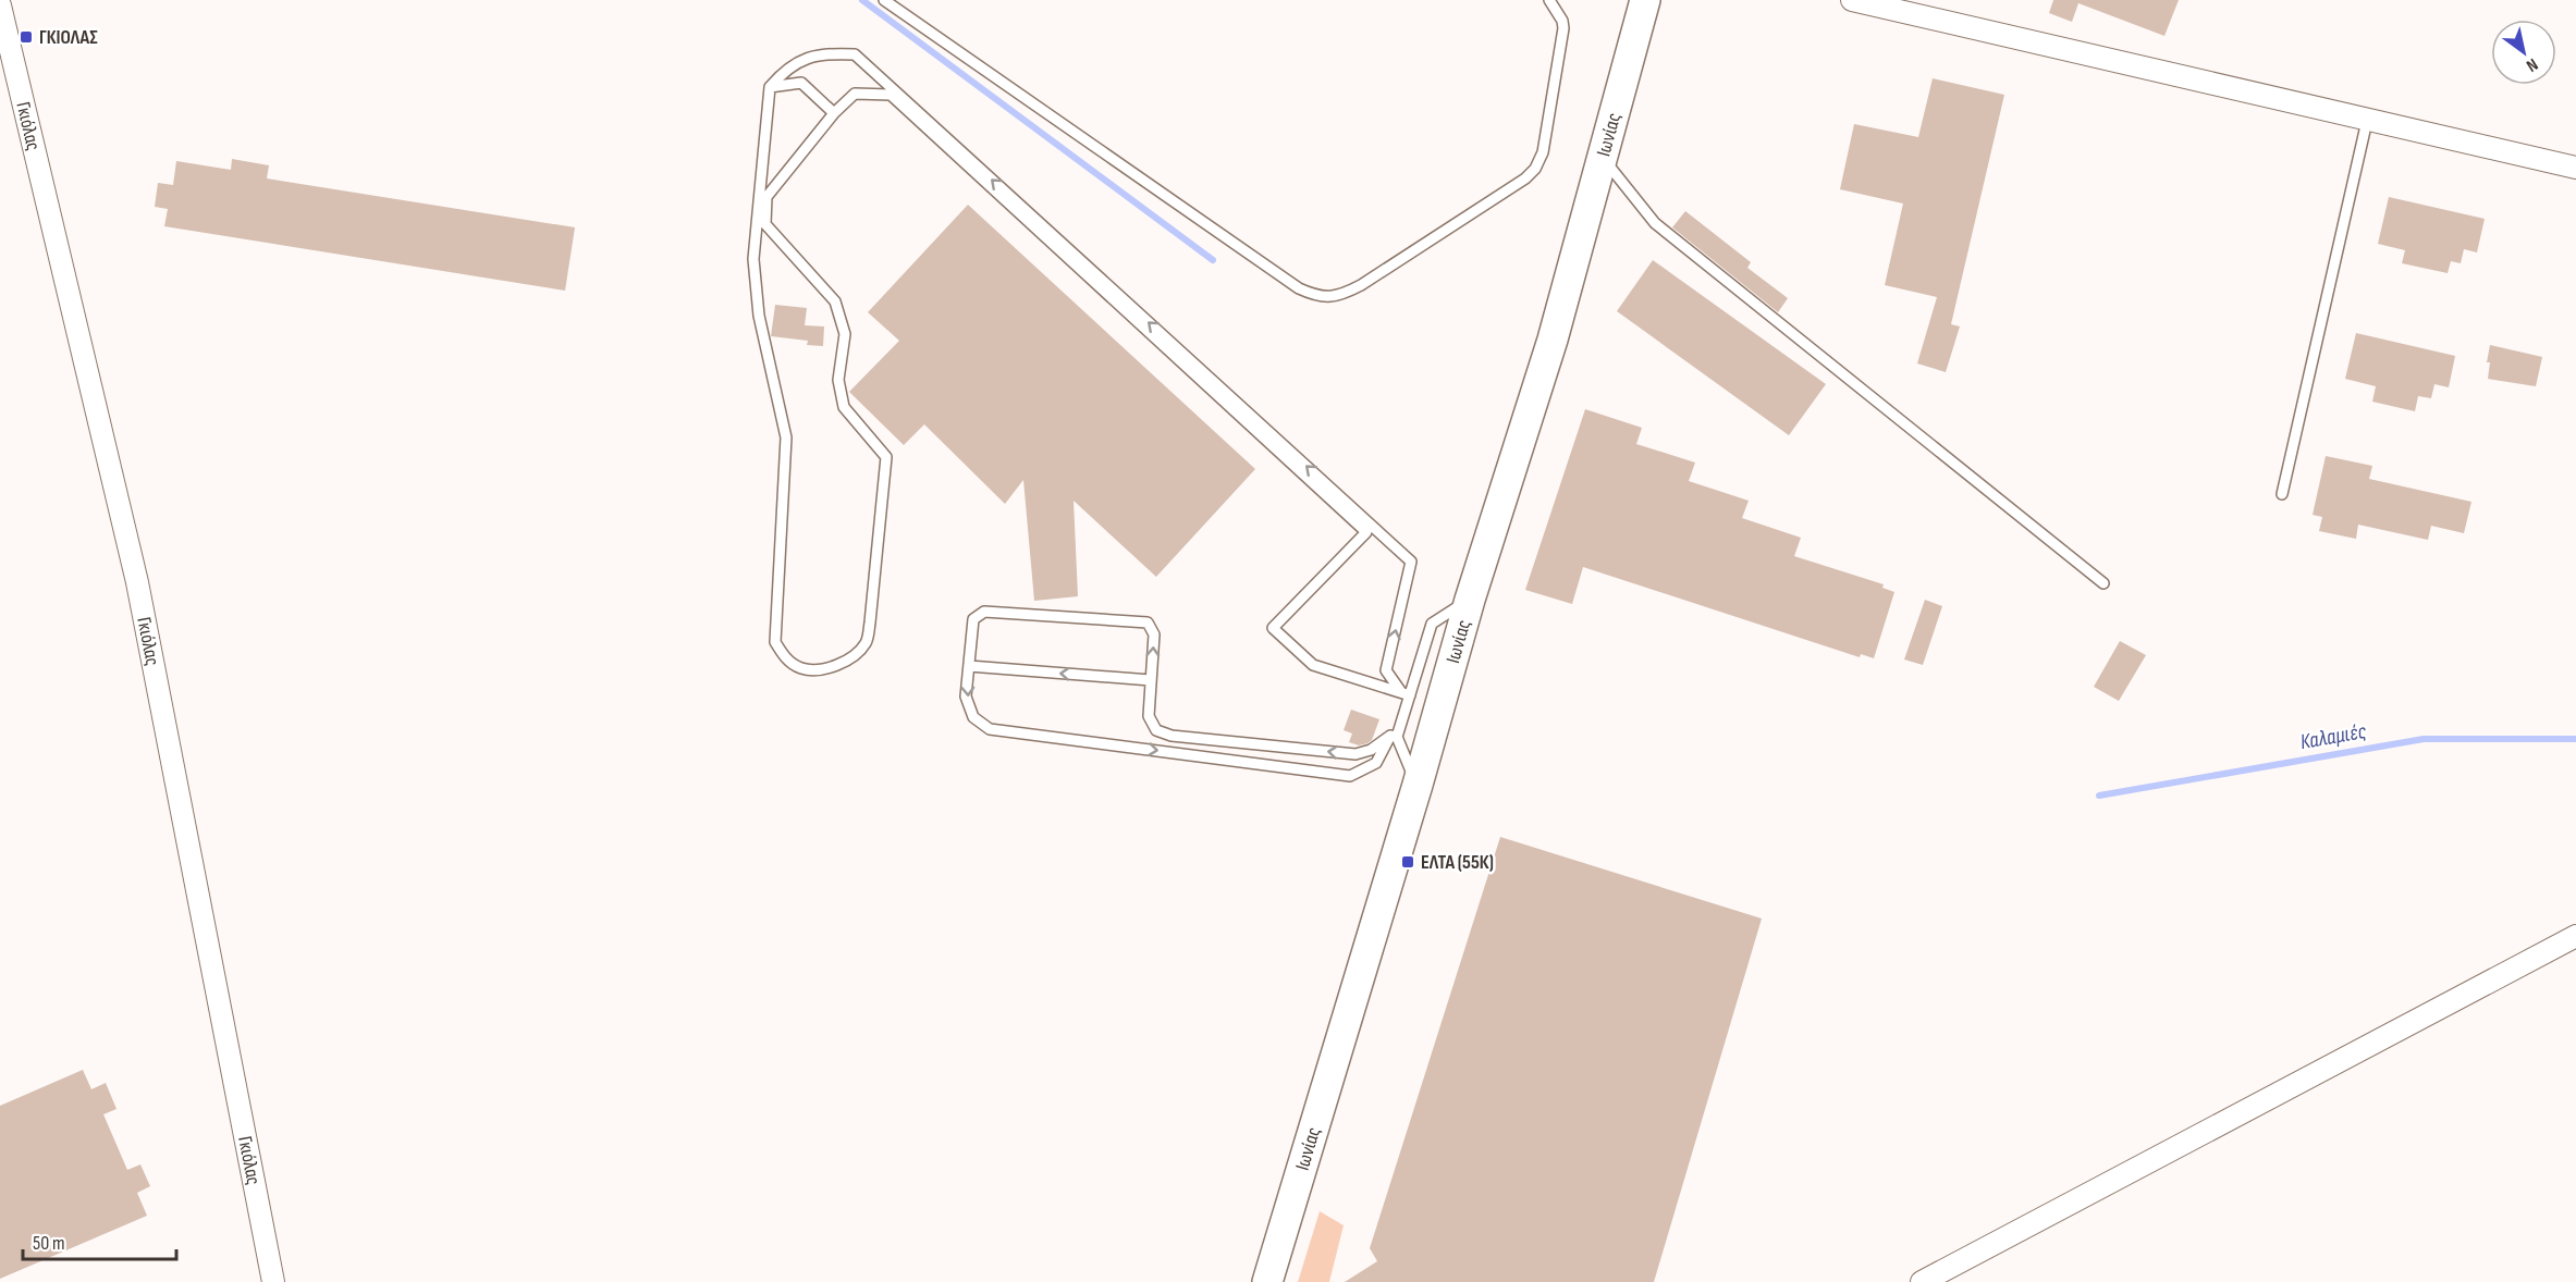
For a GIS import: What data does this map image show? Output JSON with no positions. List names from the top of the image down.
{
  "streets": {
    "street": ["Γκιόλας", "Ιωνίας"]
  },
  "water": ["Καλαμιές"],
  "places": {
    "transit": ["ΓΚΙΟΛΑΣ", "ΕΛΤΑ (55Κ)"]
  },
  "scale_bar": "50 m",
  "north": "bottom right"
}
